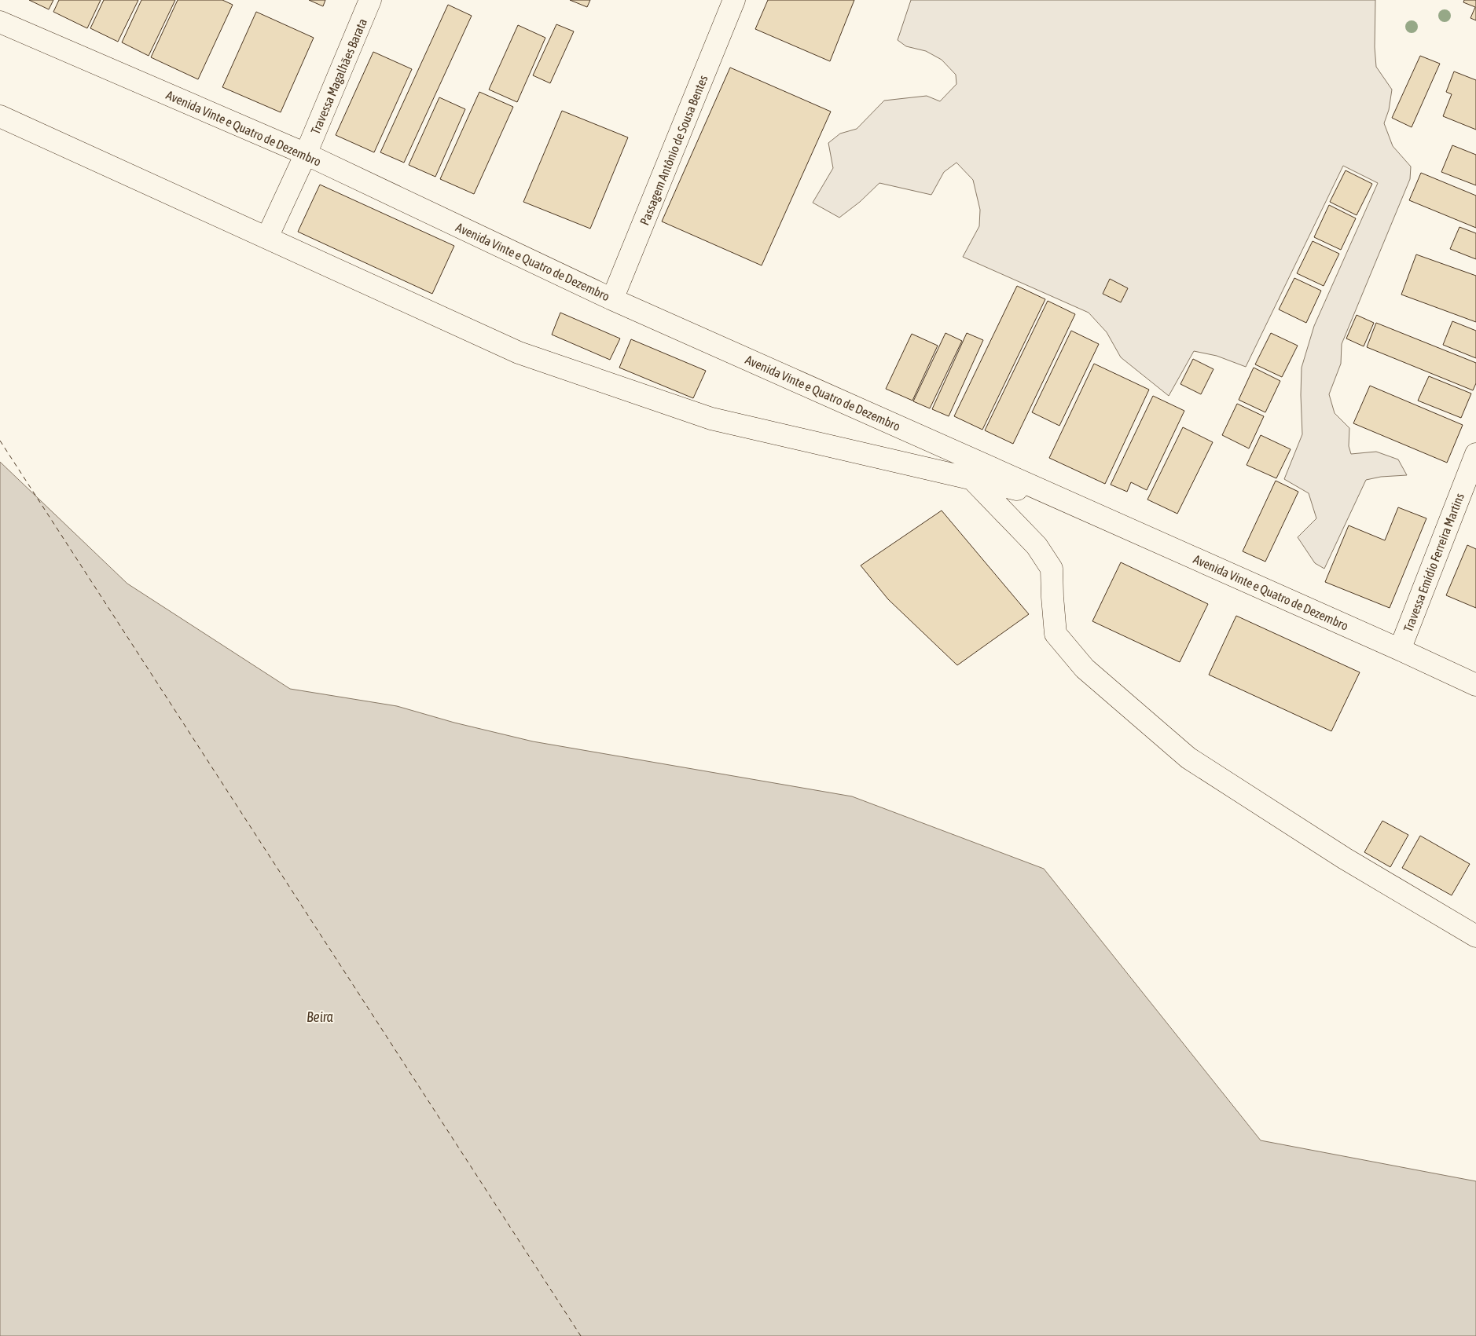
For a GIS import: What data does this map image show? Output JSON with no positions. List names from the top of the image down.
{
  "streets": {
    "street": [
      "Travessa Magalhães Barata",
      "Avenida Vinte e Quatro de Dezembro",
      "Passagem Antônio de Sousa Bentes",
      "Travessa Emídio Ferreira Martins"
    ]
  },
  "crossings": [
    ["Travessa Magalhães Barata", "Avenida Vinte e Quatro de Dezembro"],
    ["Avenida Vinte e Quatro de Dezembro", "Passagem Antônio de Sousa Bentes"],
    ["Avenida Vinte e Quatro de Dezembro", "Travessa Emídio Ferreira Martins"]
  ],
  "water": ["Beira"]
}
